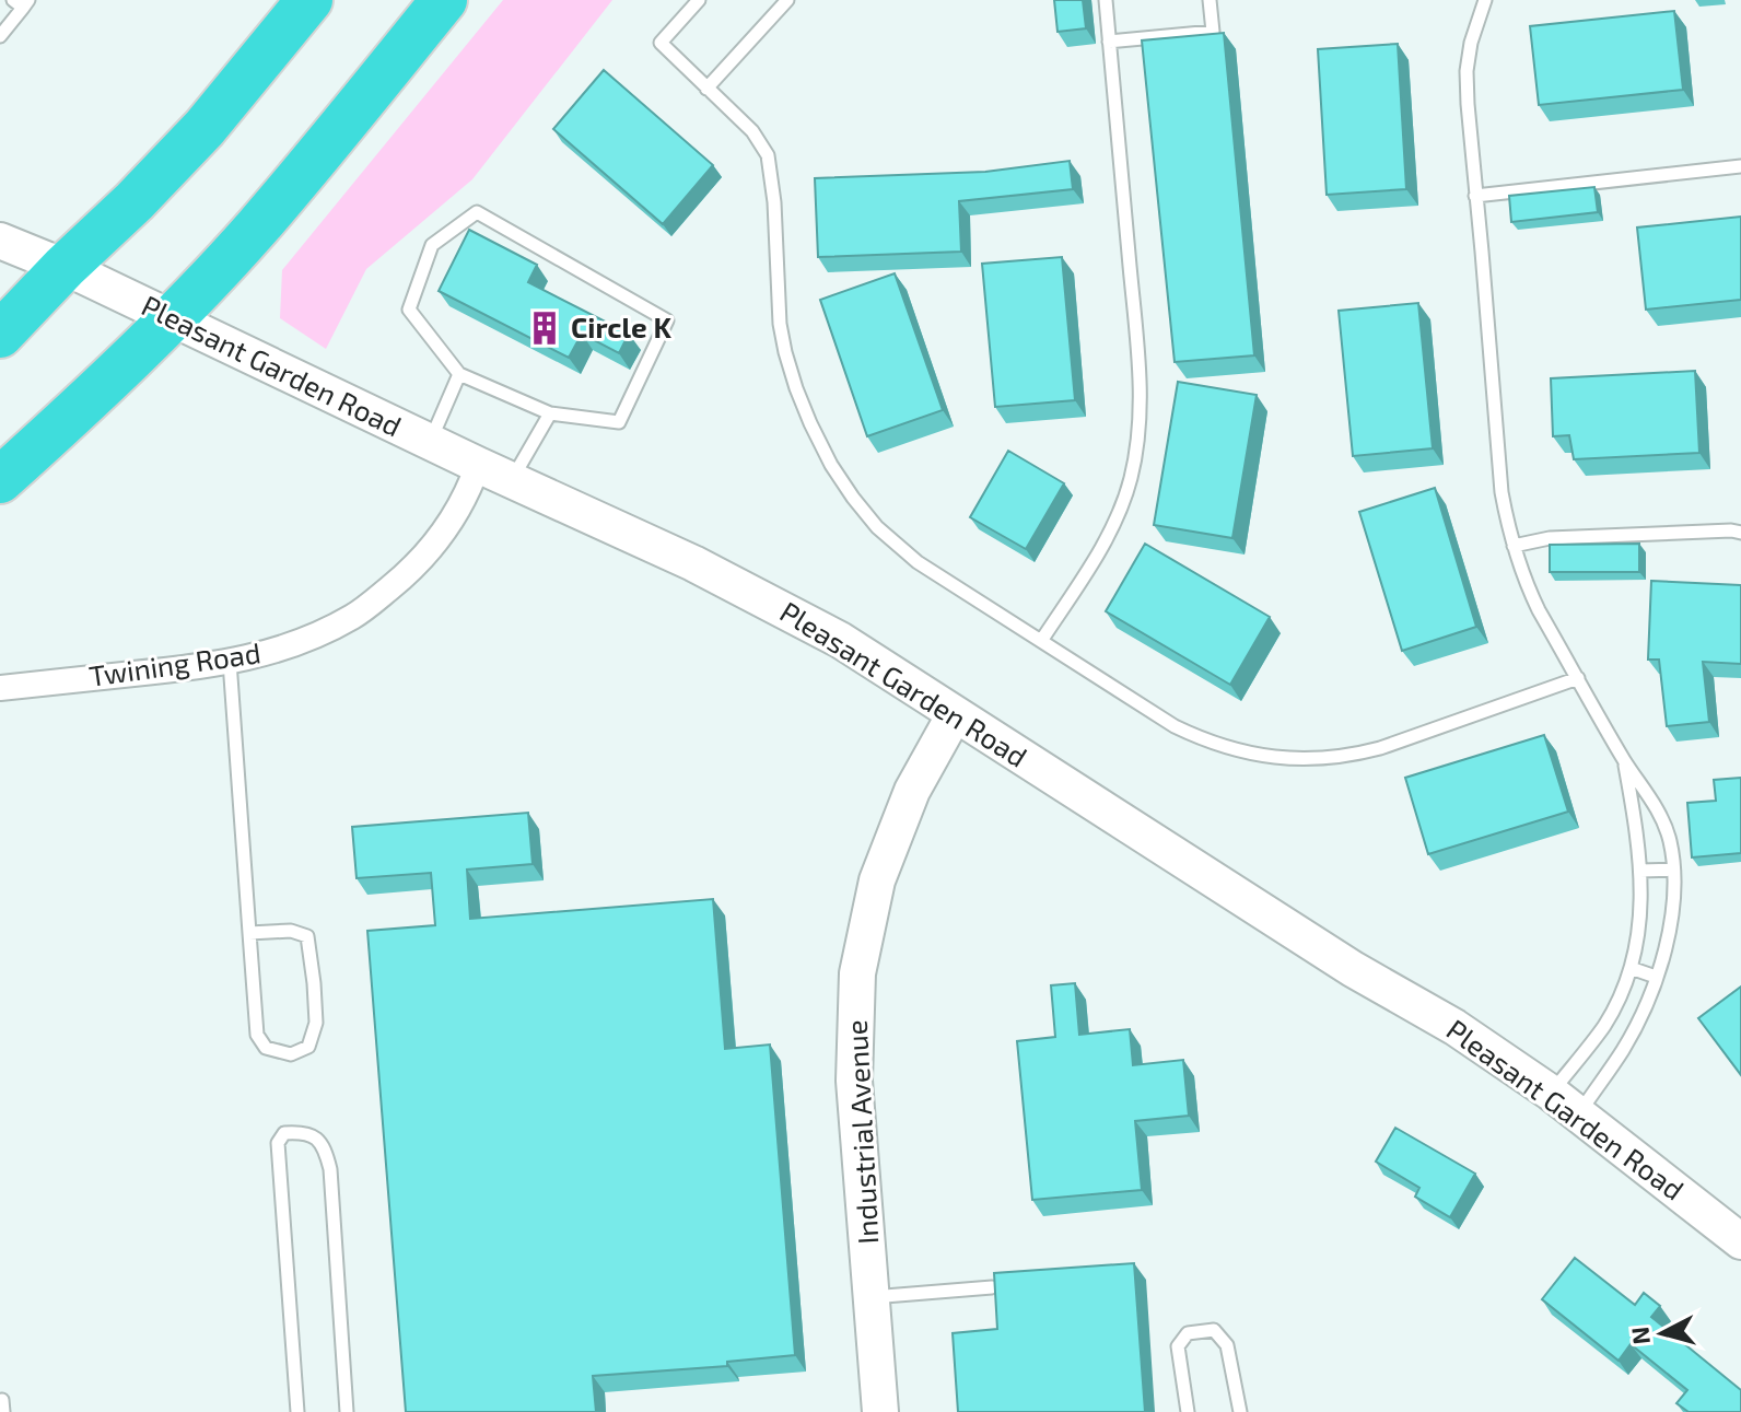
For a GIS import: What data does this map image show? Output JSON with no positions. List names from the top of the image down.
{
  "streets": {
    "main road": ["Pleasant Garden Road", "Industrial Avenue"],
    "street": ["Twining Road"]
  },
  "crossings": [
    ["Pleasant Garden Road", "Twining Road"],
    ["Pleasant Garden Road", "Industrial Avenue"]
  ],
  "places": {
    "building": ["Circle K"]
  },
  "north": "left"
}
